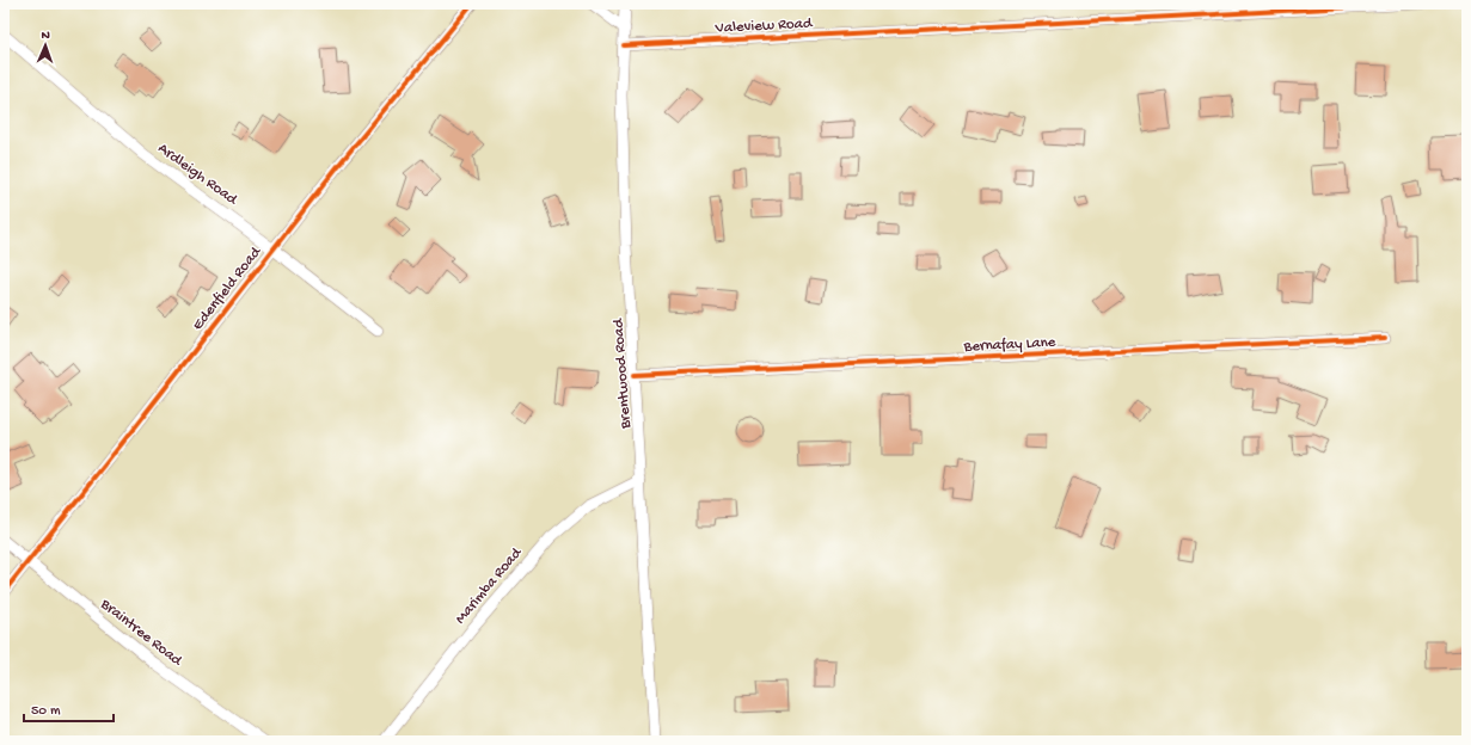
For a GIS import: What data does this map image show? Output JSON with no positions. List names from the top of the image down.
{
  "streets": {
    "street": [
      "Valeview Road",
      "Ardleigh Road",
      "Edenfield Road",
      "Bernafay Lane",
      "Brentwood Road",
      "Marimba Road",
      "Braintree Road"
    ]
  },
  "crossings": [
    ["Valeview Road", "Brentwood Road"],
    ["Ardleigh Road", "Edenfield Road"],
    ["Edenfield Road", "Braintree Road"],
    ["Bernafay Lane", "Brentwood Road"],
    ["Brentwood Road", "Marimba Road"]
  ],
  "scale_bar": "50 m",
  "north": "top"
}
